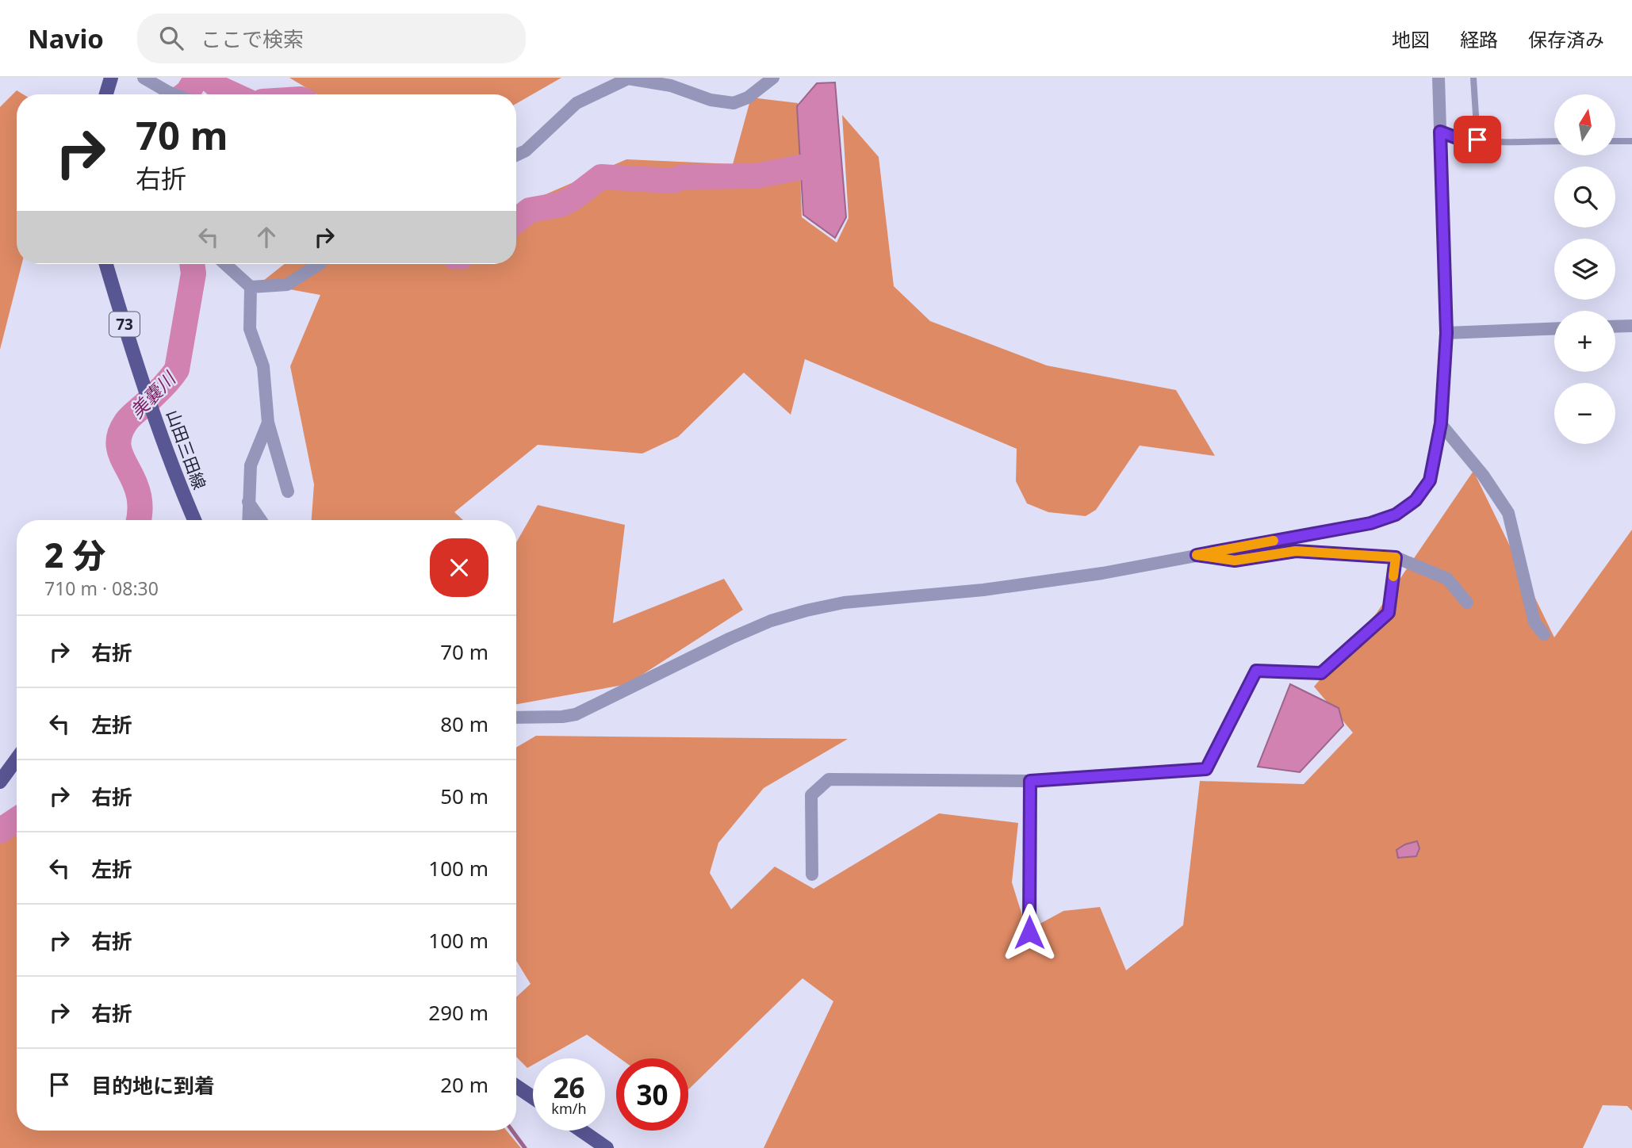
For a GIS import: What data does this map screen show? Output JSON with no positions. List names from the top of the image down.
{
  "streets": {
    "main road": ["73", "山田三田線"]
  },
  "water": ["美嚢川"],
  "north": "top",
  "page": {
    "header": "Navio",
    "search": "ここで検索",
    "nav": ["地図", "経路", "保存済み"],
    "map_buttons": ["+", "−"],
    "turn": ["70 m", "右折"],
    "heading": ["2 分", "710 m · 08:30"],
    "list": [
      {
        "name": "右折",
        "value": "70 m"
      },
      {
        "name": "左折",
        "value": "80 m"
      },
      {
        "name": "右折",
        "value": "50 m"
      },
      {
        "name": "左折",
        "value": "100 m"
      },
      {
        "name": "右折",
        "value": "100 m"
      },
      {
        "name": "右折",
        "value": "290 m"
      },
      {
        "name": "目的地に到着",
        "value": "20 m"
      }
    ],
    "speed": "26 km/h",
    "limit": "30"
  }
}
